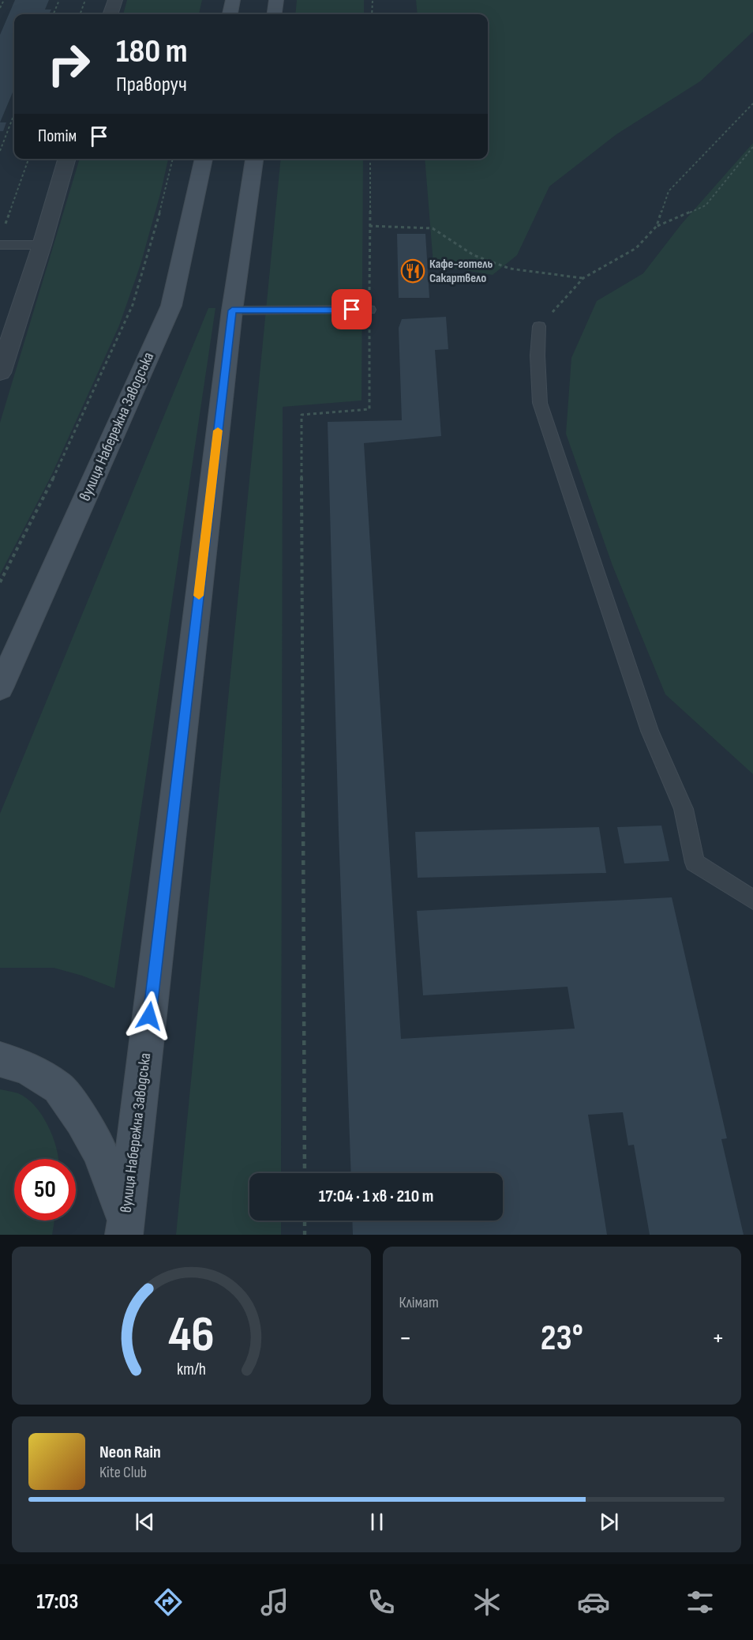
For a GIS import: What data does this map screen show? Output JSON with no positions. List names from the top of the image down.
{
  "streets": {
    "main road": ["вулиця Набережна Заводська"]
  },
  "places": {
    "restaurant": ["Кафе-готель Сакартвело"]
  },
  "page": {
    "turn": ["180 m", "Праворуч"],
    "then": "Потім",
    "limit": "50",
    "trip": "17:04 · 1 хв · 210 m",
    "tile": "Клімат",
    "heat": ["−", "23°", "+"],
    "song": ["Neon Rain", "Kite Club"],
    "tabs": "17:03",
    "gauge": ["46", "km/h"]
  }
}
